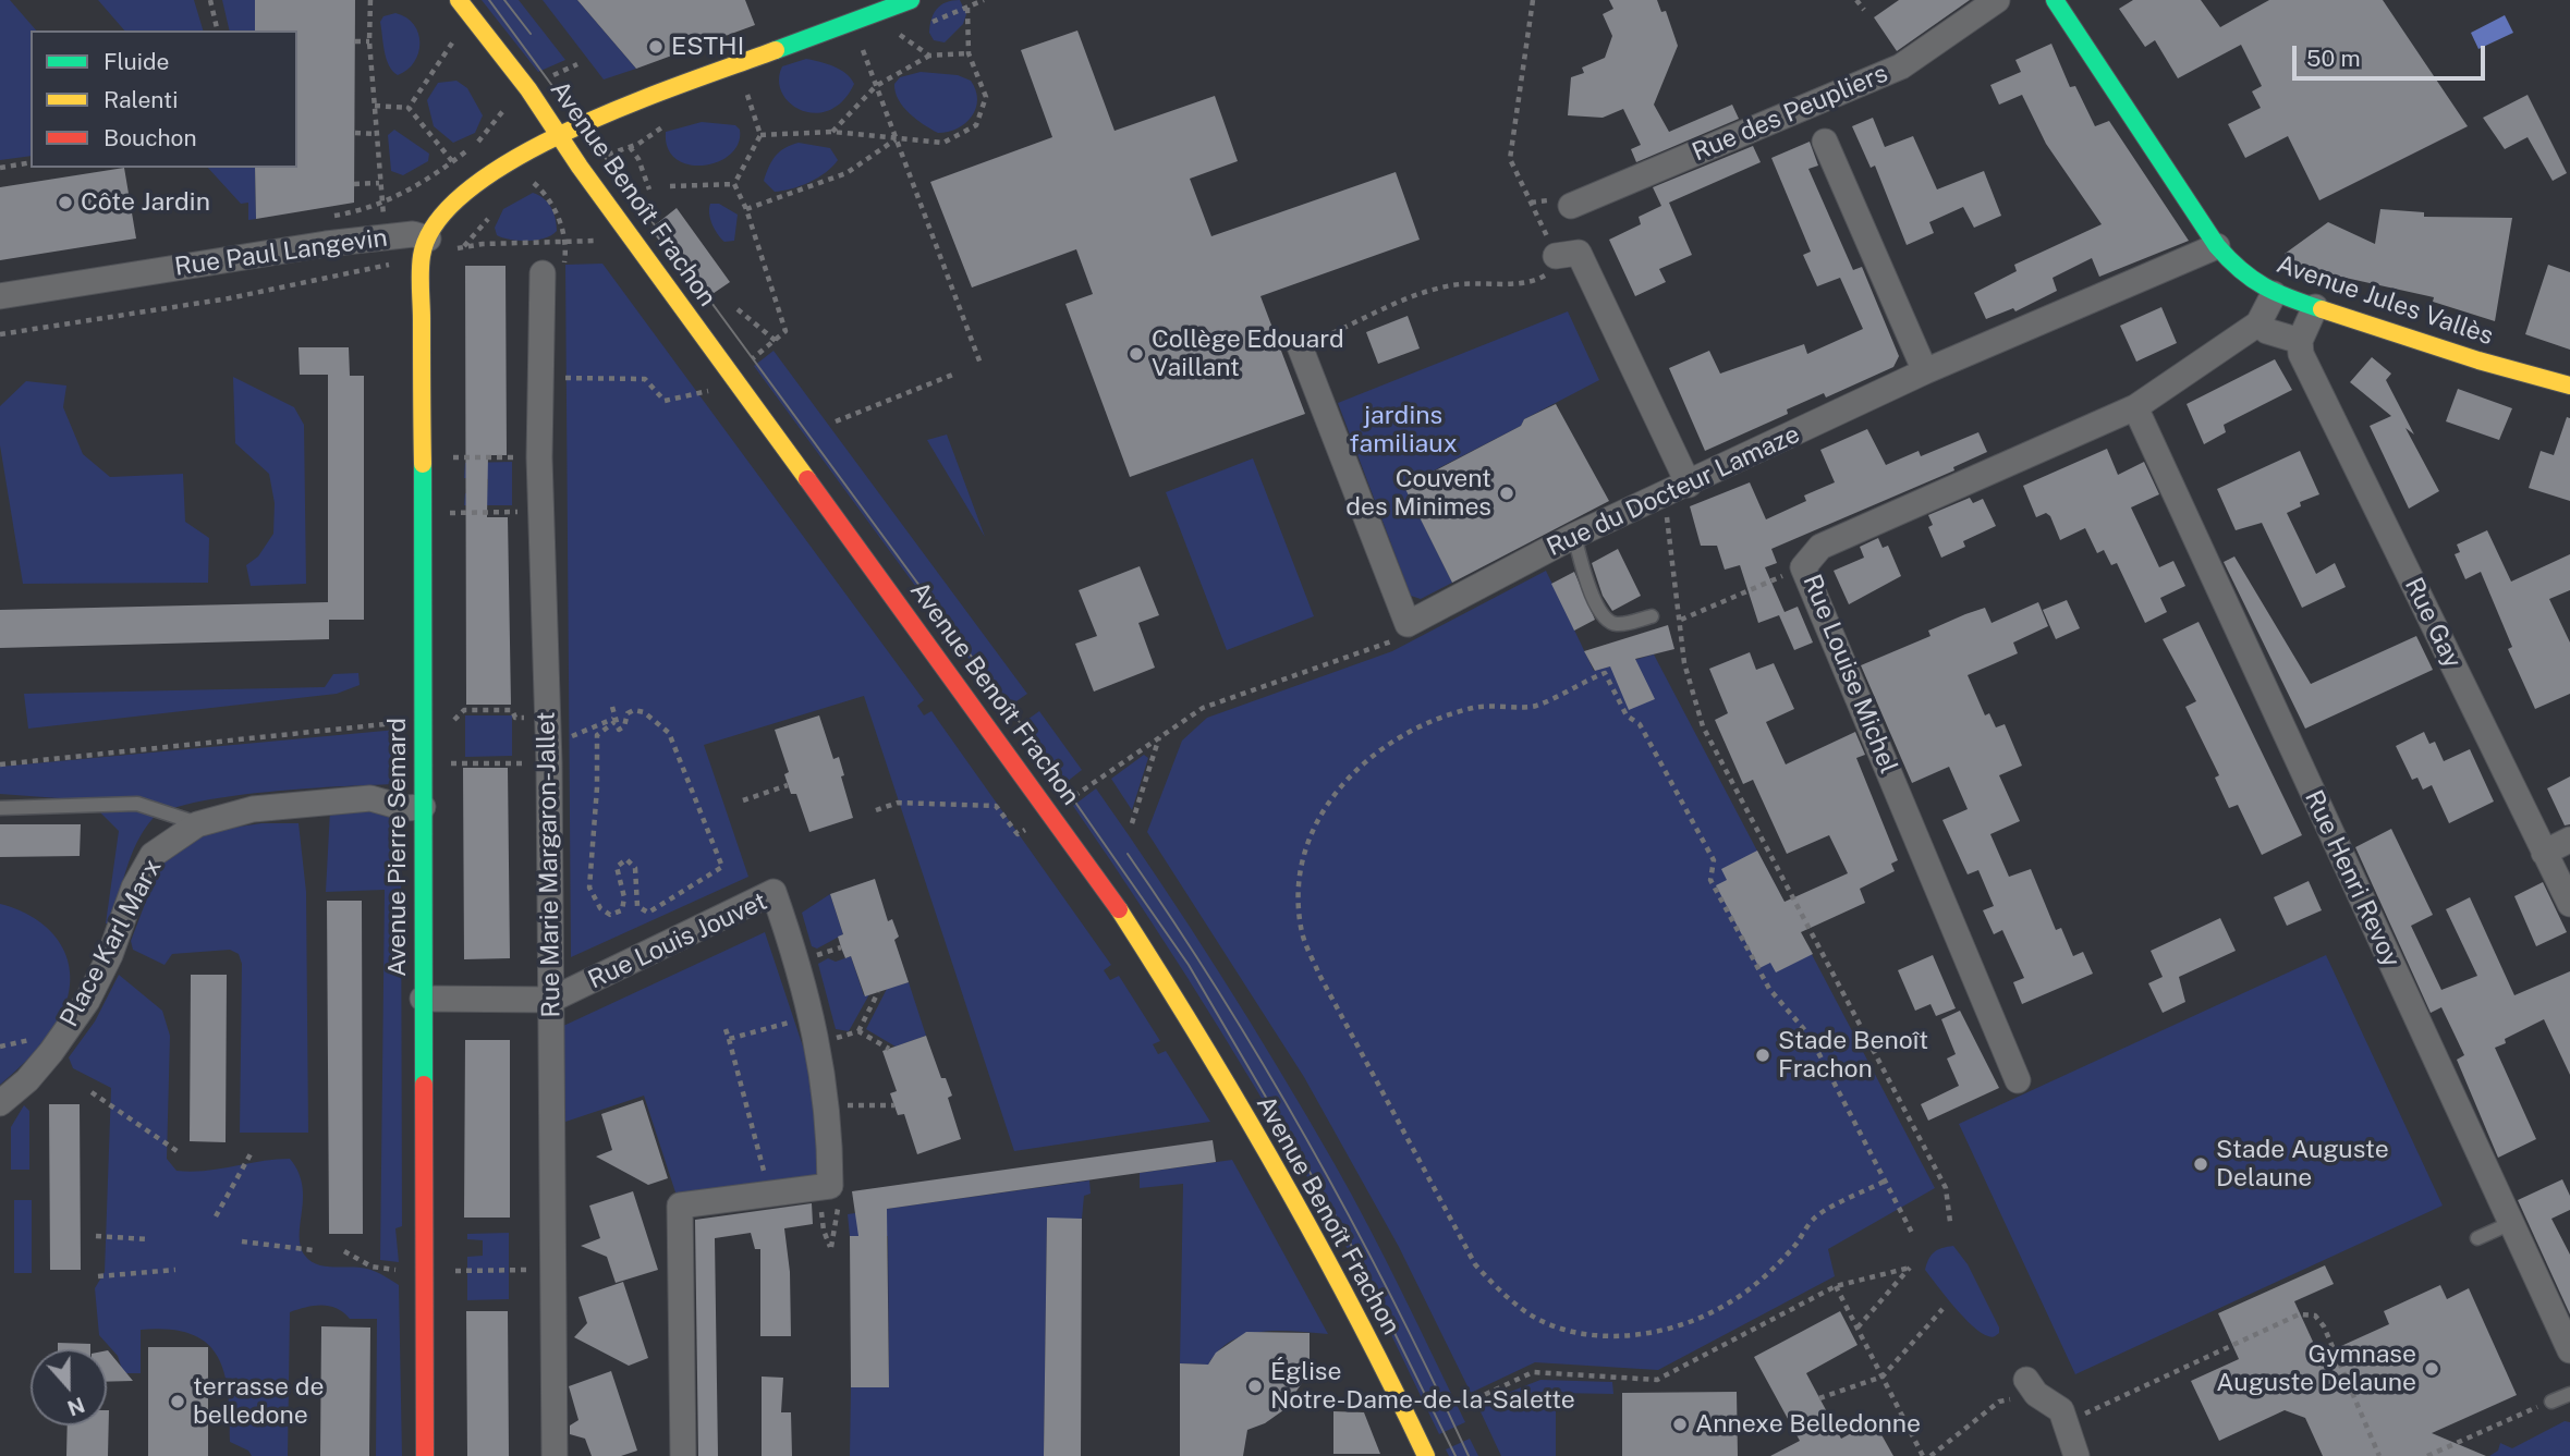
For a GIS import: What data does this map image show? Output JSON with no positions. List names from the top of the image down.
{
  "streets": {
    "street": [
      "Rue des Peupliers",
      "Avenue Benoît Frachon",
      "Rue Paul Langevin",
      "Avenue Jules Vallès",
      "Rue du Docteur Lamaze",
      "Rue Gay",
      "Rue Louise Michel",
      "Avenue Pierre Semard",
      "Rue Marie Margaron-Jallet",
      "Rue Henri Revoy",
      "Rue Louis Jouvet",
      "Place Karl Marx"
    ]
  },
  "crossings": [
    ["Rue Paul Langevin", "Avenue Pierre Semard"],
    ["Avenue Jules Vallès", "Rue du Docteur Lamaze"],
    ["Avenue Jules Vallès", "Rue Louise Michel"],
    ["Rue Louise Michel", "Rue Henri Revoy"],
    ["Avenue Pierre Semard", "Rue Louis Jouvet"],
    ["Avenue Pierre Semard", "Place Karl Marx"],
    ["Rue Marie Margaron-Jallet", "Rue Louis Jouvet"]
  ],
  "parks": ["jardins familiaux"],
  "places": [
    "ESTHI",
    "Côte Jardin",
    "Collège Edouard Vaillant",
    "Couvent des Minimes",
    "Stade Benoît Frachon",
    "Stade Auguste Delaune",
    "Gymnase Auguste Delaune",
    "Église Notre-Dame-de-la-Salette",
    "terrasse de belledone",
    "Annexe Belledonne"
  ],
  "legend": ["Fluide", "Ralenti", "Bouchon"],
  "scale_bar": "50 m",
  "north": "bottom"
}
